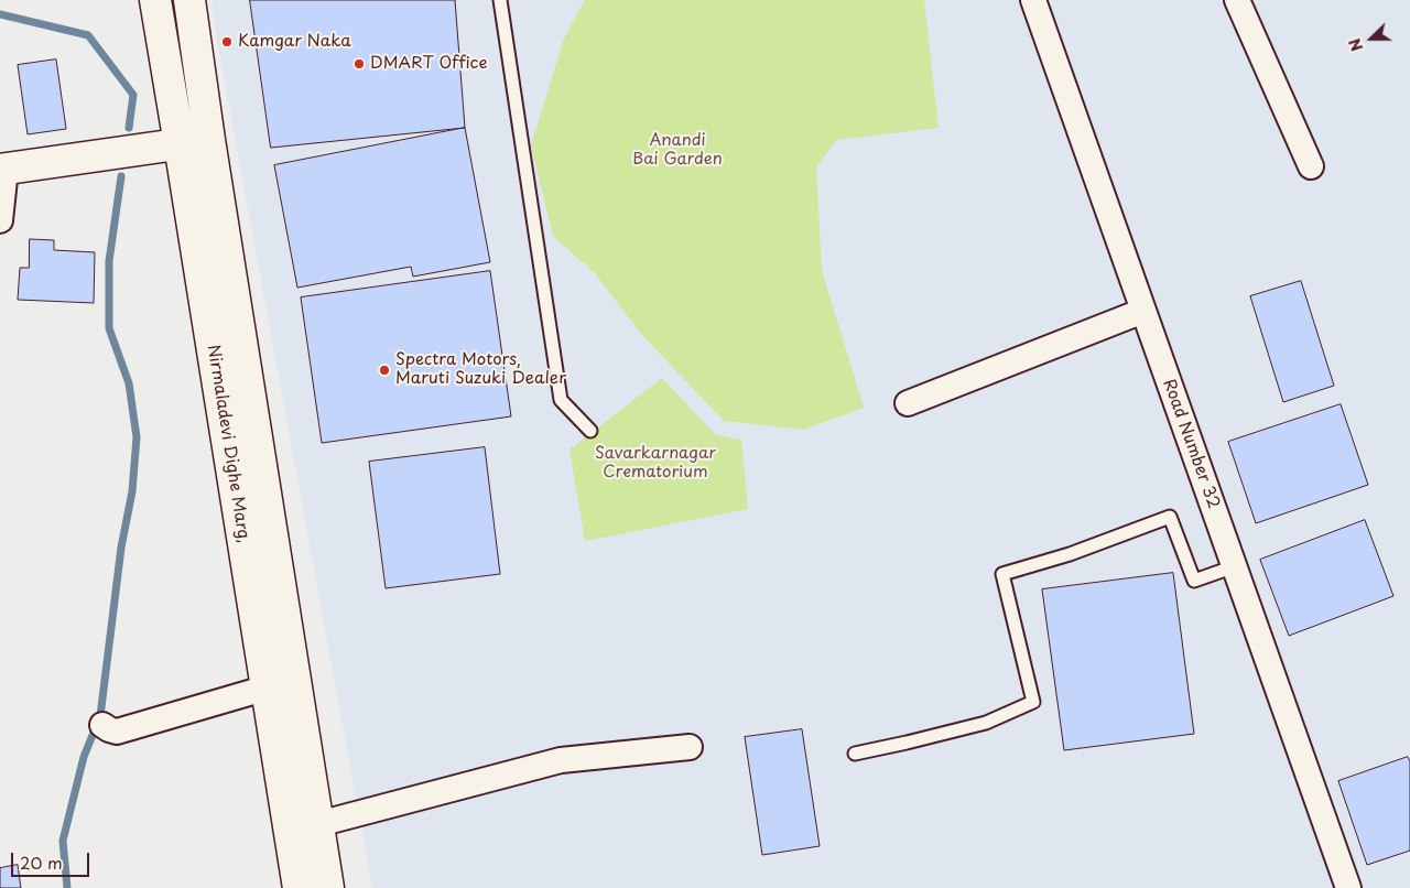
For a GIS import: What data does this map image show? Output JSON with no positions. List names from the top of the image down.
{
  "streets": {
    "main road": ["Nirmaladevi Dighe Marg,"],
    "street": ["Road Number 32"]
  },
  "parks": ["Anandi Bai Garden", "Savarkarnagar Crematorium"],
  "places": ["Kamgar Naka", "DMART Office", "Spectra Motors, Maruti Suzuki Dealer"],
  "scale_bar": "20 m",
  "north": "left"
}
